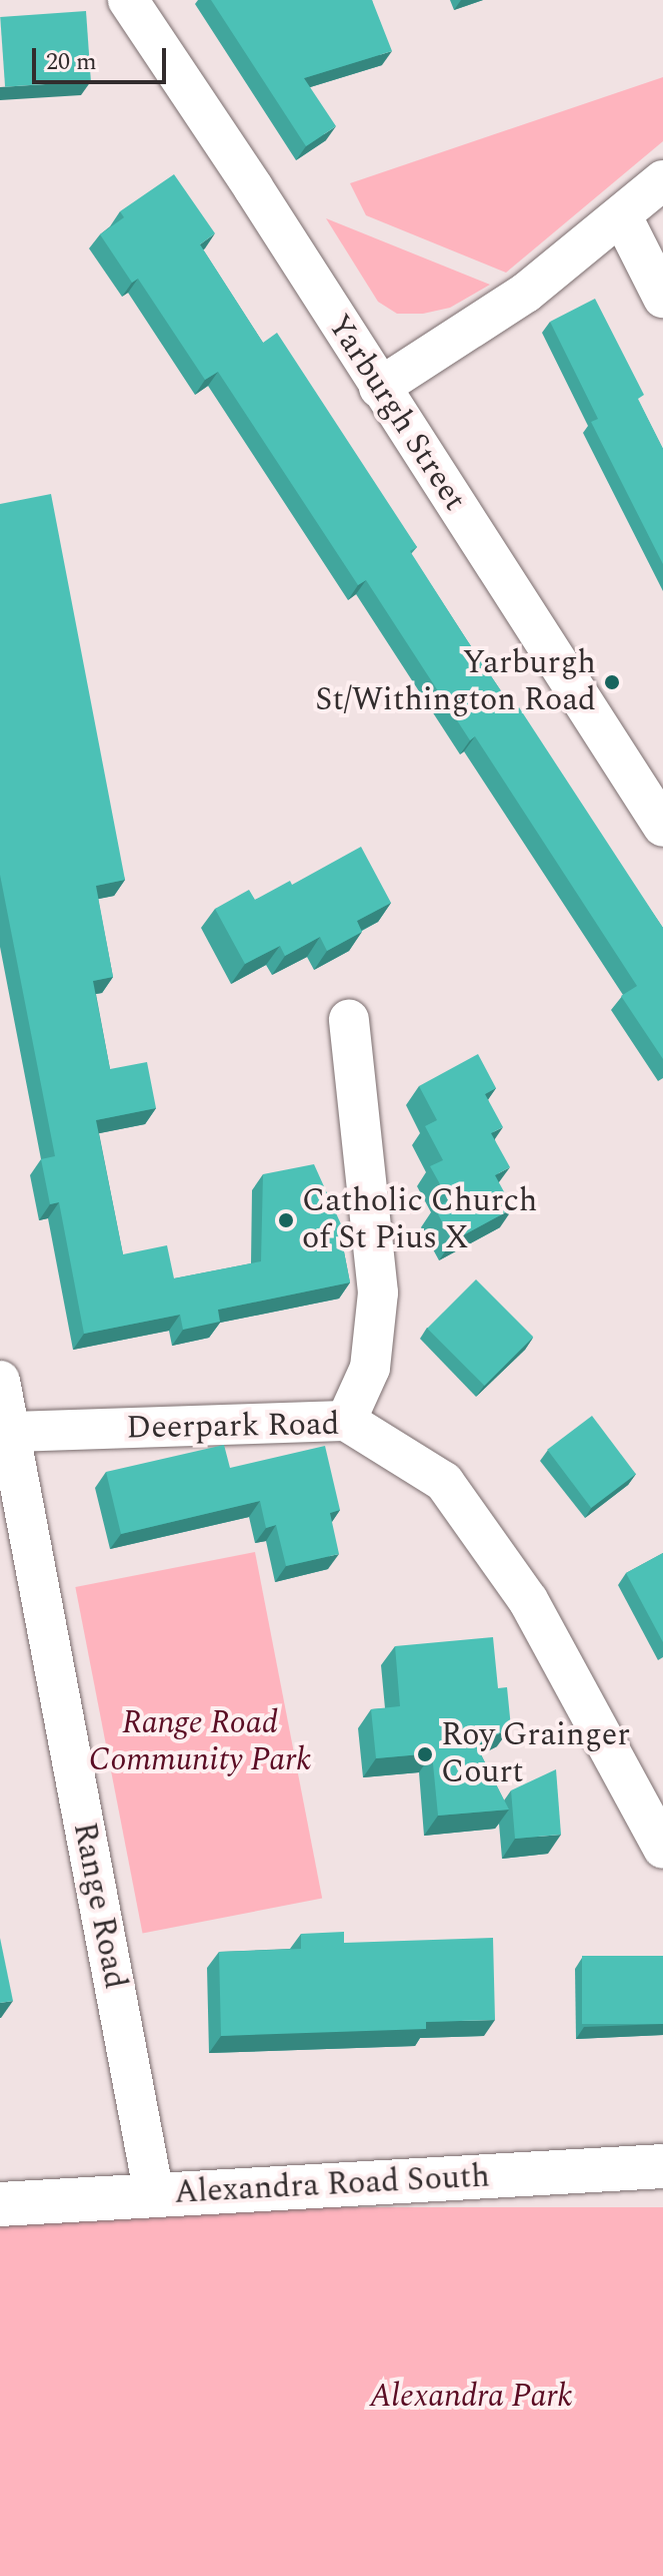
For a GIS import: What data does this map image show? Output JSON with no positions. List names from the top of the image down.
{
  "streets": {
    "street": [
      "Yarburgh Street",
      "Deerpark Road",
      "Range Road",
      "Alexandra Road South"
    ]
  },
  "crossings": [
    ["Deerpark Road", "Range Road"],
    ["Range Road", "Alexandra Road South"]
  ],
  "parks": ["Range Road Community Park", "Alexandra Park"],
  "places": ["Yarburgh St/Withington Road", "Catholic Church of St Pius X", "Roy Grainger Court"],
  "scale_bar": "20 m"
}
